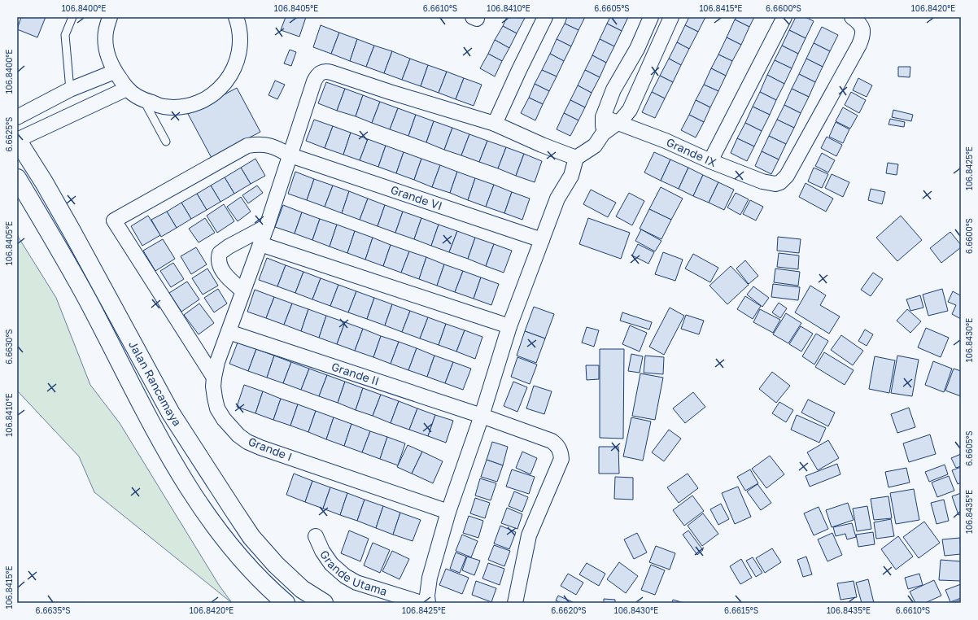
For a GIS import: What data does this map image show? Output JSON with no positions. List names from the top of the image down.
{
  "streets": {
    "street": [
      "Grande IX",
      "Grande VI",
      "Grande II",
      "Jalan Rancamaya",
      "Grande I",
      "Grande Utama"
    ]
  },
  "crossings": [
    ["Grande VI", "Grande I"],
    ["Grande II", "Grande I"]
  ],
  "coordinates": [
    "106.8400°E",
    "106.8405°E",
    "6.6610°S",
    "106.8410°E",
    "6.6605°S",
    "106.8415°E",
    "6.6600°S",
    "106.8420°E",
    "6.6625°S",
    "106.8425°E",
    "106.8430°E",
    "6.6630°S",
    "106.8435°E",
    "6.6635°S",
    "6.6620°S",
    "6.6615°S"
  ]
}
